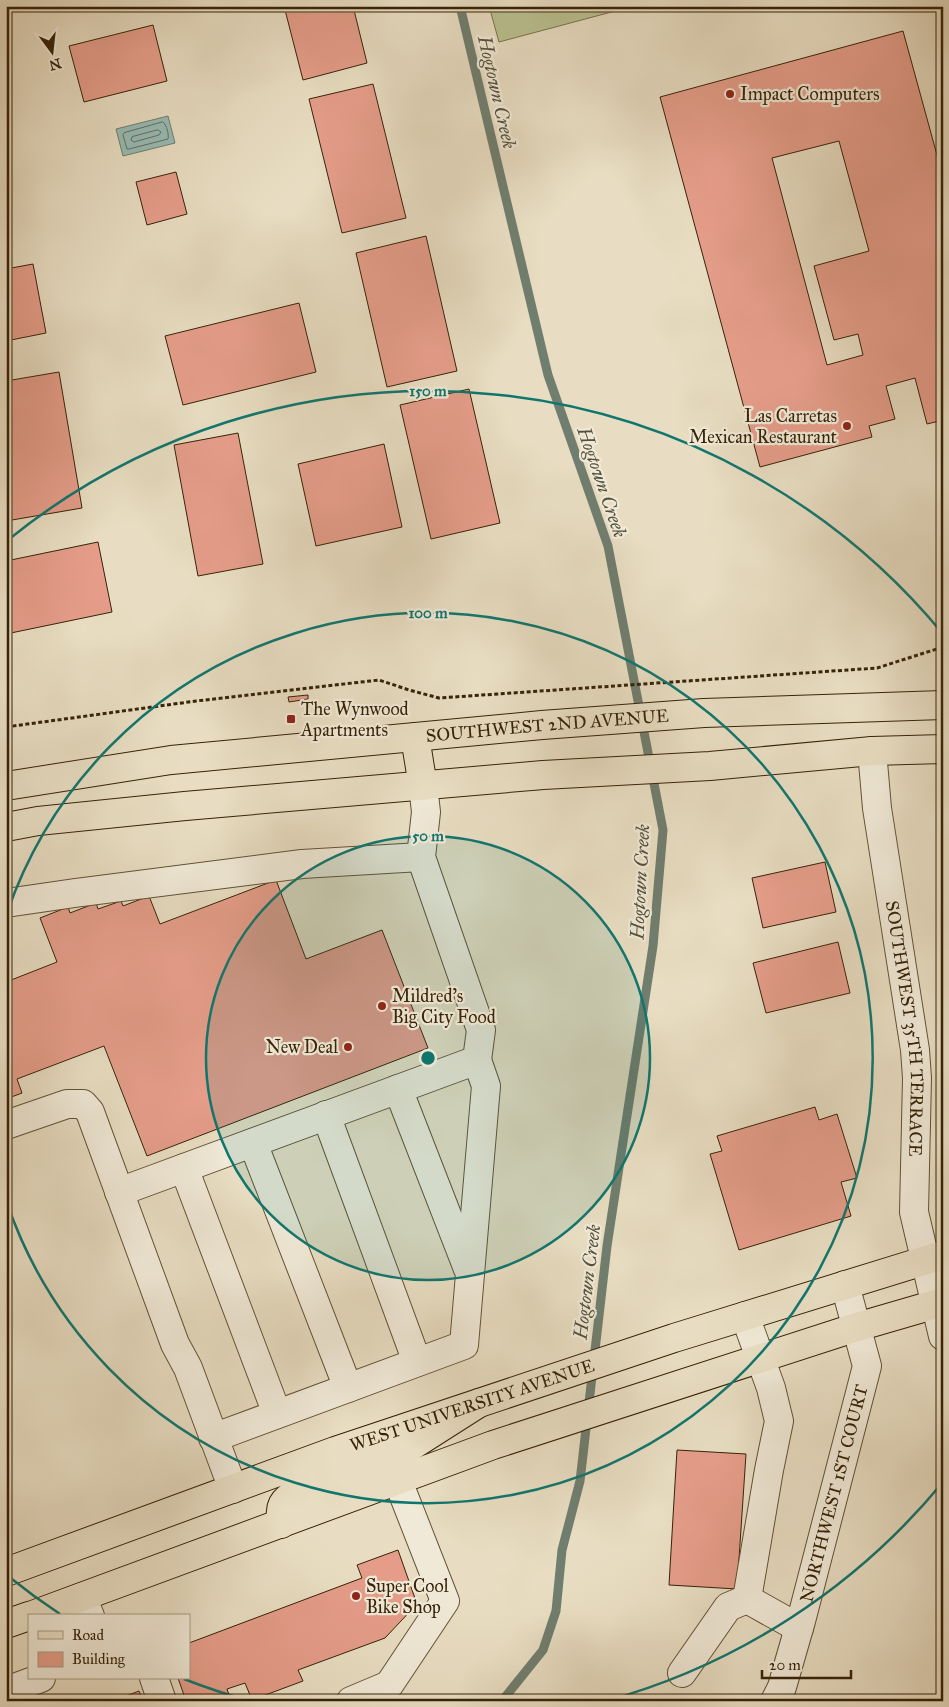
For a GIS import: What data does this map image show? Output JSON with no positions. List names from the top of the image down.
{
  "streets": {
    "main road": ["SOUTHWEST 2ND AVENUE", "WEST UNIVERSITY AVENUE"],
    "street": ["SOUTHWEST 35TH TERRACE", "NORTHWEST 1ST COURT"]
  },
  "crossings": [
    ["SOUTHWEST 35TH TERRACE", "WEST UNIVERSITY AVENUE"],
    ["WEST UNIVERSITY AVENUE", "NORTHWEST 1ST COURT"]
  ],
  "water": ["Hogtown Creek"],
  "places": {
    "other": [
      "Impact Computers",
      "Las Carretas Mexican Restaurant",
      "Mildred's Big City Food",
      "New Deal",
      "Super Cool Bike Shop"
    ],
    "transit": ["The Wynwood Apartments"]
  },
  "legend": ["Road", "Building"],
  "scale_bar": "20 m",
  "north": "bottom",
  "rings": ["150 m", "100 m", "50 m"]
}
